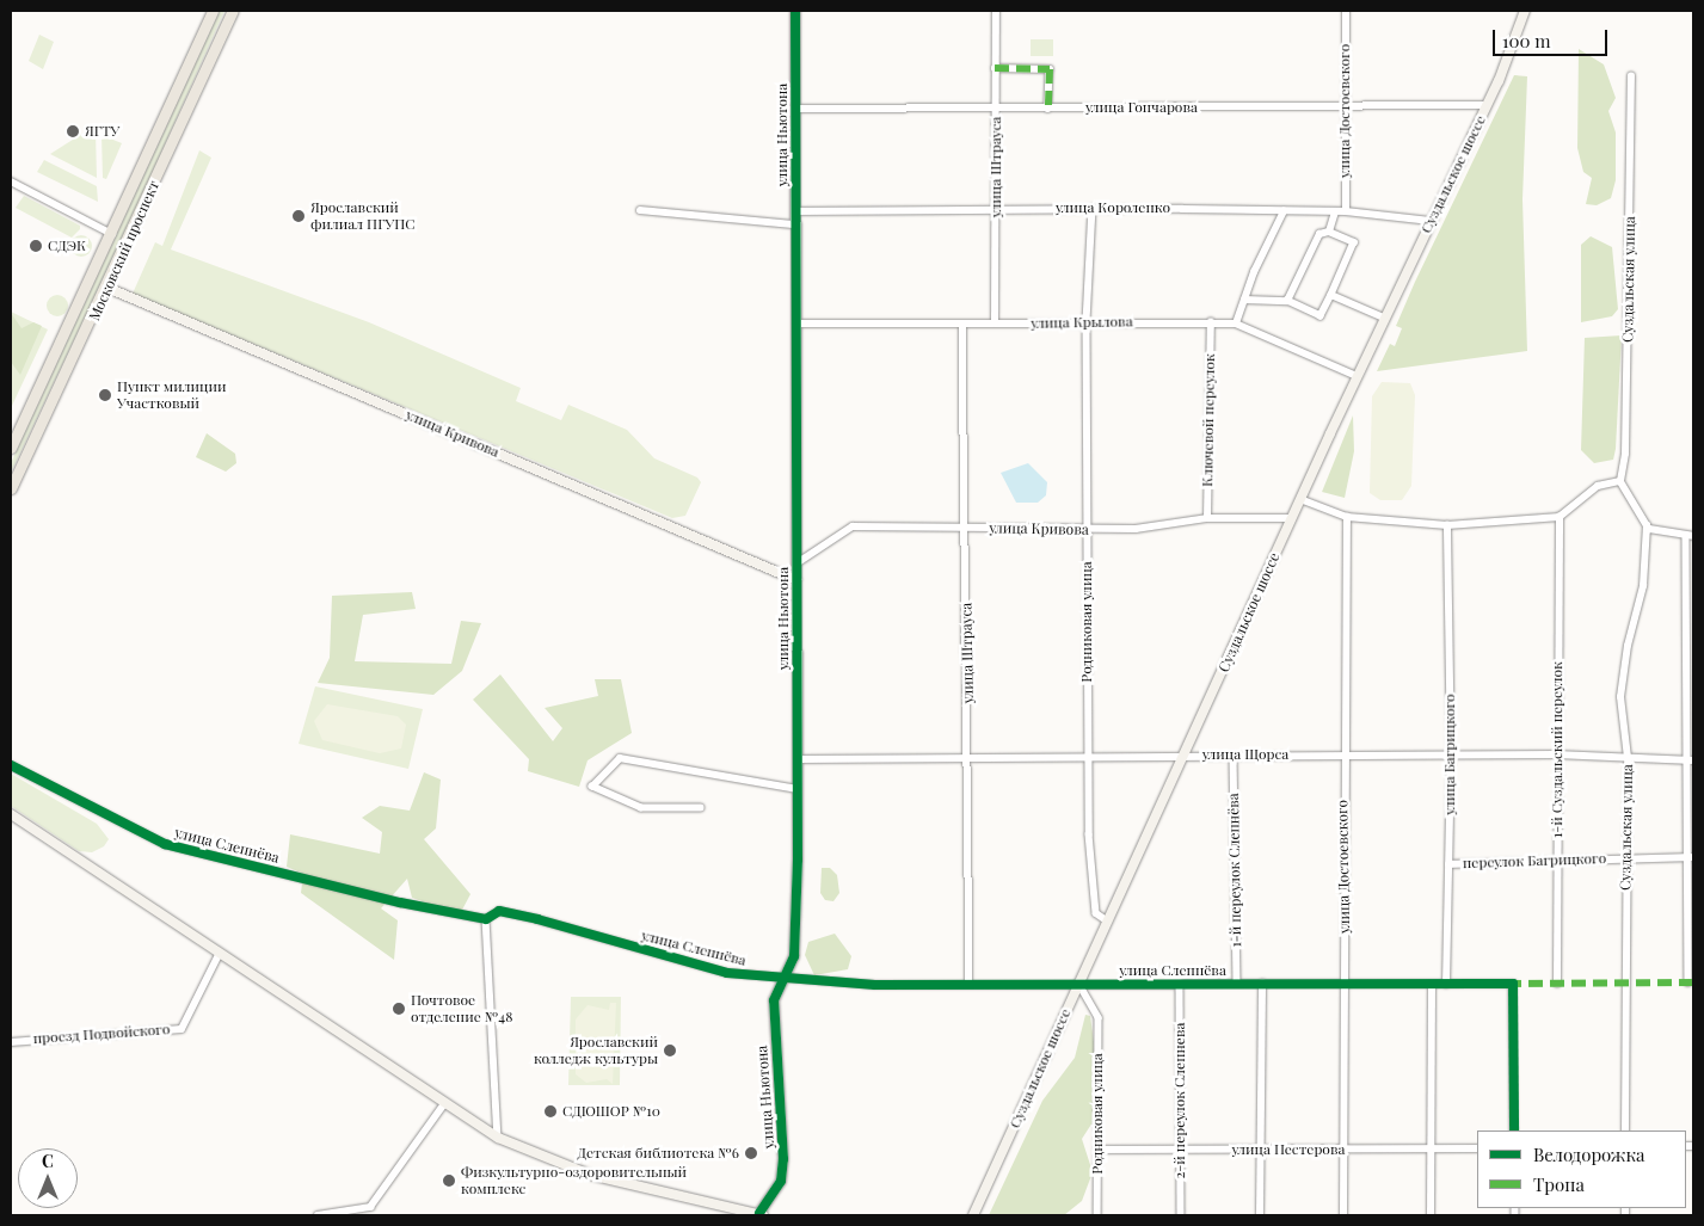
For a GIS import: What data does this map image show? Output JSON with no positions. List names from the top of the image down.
{
  "streets": {
    "main road": ["Московский проспект"],
    "street": [
      "улица Гончарова",
      "улица Достоевского",
      "улица Ньютона",
      "улица Штрауса",
      "Суздальское шоссе",
      "улица Короленко",
      "Суздальская улица",
      "улица Крылова",
      "Ключевой переулок",
      "улица Кривова",
      "Родниковая улица",
      "1-й Суздальский переулок",
      "улица Щорса",
      "улица Багрицкого",
      "улица Слепнёва",
      "переулок Багрицкого",
      "1-й переулок Слепнёва",
      "проезд Подвойского",
      "2-й переулок Слепнева",
      "улица Нестерова"
    ]
  },
  "crossings": [
    ["улица Гончарова", "улица Достоевского"],
    ["улица Гончарова", "улица Ньютона"],
    ["улица Гончарова", "улица Штрауса"],
    ["улица Гончарова", "Суздальское шоссе"],
    ["улица Достоевского", "улица Короленко"],
    ["улица Достоевского", "улица Щорса"],
    ["улица Достоевского", "улица Слепнёва"],
    ["улица Достоевского", "улица Нестерова"],
    ["улица Ньютона", "улица Короленко"],
    ["улица Ньютона", "улица Крылова"],
    ["улица Ньютона", "улица Кривова"],
    ["улица Ньютона", "улица Щорса"],
    ["улица Ньютона", "улица Слепнёва"],
    ["улица Штрауса", "улица Короленко"],
    ["улица Штрауса", "улица Крылова"],
    ["улица Штрауса", "улица Кривова"],
    ["улица Штрауса", "улица Щорса"],
    ["улица Штрауса", "улица Слепнёва"],
    ["Суздальское шоссе", "улица Короленко"],
    ["Суздальское шоссе", "улица Крылова"],
    ["Суздальское шоссе", "улица Кривова"],
    ["Суздальское шоссе", "Родниковая улица"],
    ["Суздальское шоссе", "улица Щорса"],
    ["Суздальское шоссе", "улица Слепнёва"],
    ["улица Короленко", "Родниковая улица"],
    ["Московский проспект", "улица Кривова"],
    ["Суздальская улица", "улица Щорса"],
    ["Суздальская улица", "переулок Багрицкого"],
    ["улица Крылова", "Ключевой переулок"],
    ["улица Крылова", "Родниковая улица"],
    ["Ключевой переулок", "улица Кривова"],
    ["улица Кривова", "Родниковая улица"],
    ["Родниковая улица", "улица Щорса"],
    ["Родниковая улица", "улица Слепнёва"],
    ["Родниковая улица", "улица Нестерова"],
    ["1-й Суздальский переулок", "улица Щорса"],
    ["1-й Суздальский переулок", "переулок Багрицкого"],
    ["улица Щорса", "улица Багрицкого"],
    ["улица Щорса", "1-й переулок Слепнёва"],
    ["улица Багрицкого", "улица Слепнёва"],
    ["улица Багрицкого", "переулок Багрицкого"],
    ["улица Слепнёва", "1-й переулок Слепнёва"],
    ["улица Слепнёва", "2-й переулок Слепнева"],
    ["2-й переулок Слепнева", "улица Нестерова"]
  ],
  "places": [
    "ЯГТУ",
    "Ярославский филиал ПГУПС",
    "СДЭК",
    "Пункт милиции Участковый",
    "Почтовое отделение №48",
    "Ярославский колледж культуры",
    "СДЮШОР №10",
    "Детская библиотека №6",
    "Физкультурно-оздоровительный комплекс"
  ],
  "legend": ["Велодорожка", "Тропа"],
  "scale_bar": "100 m",
  "north": "top"
}
